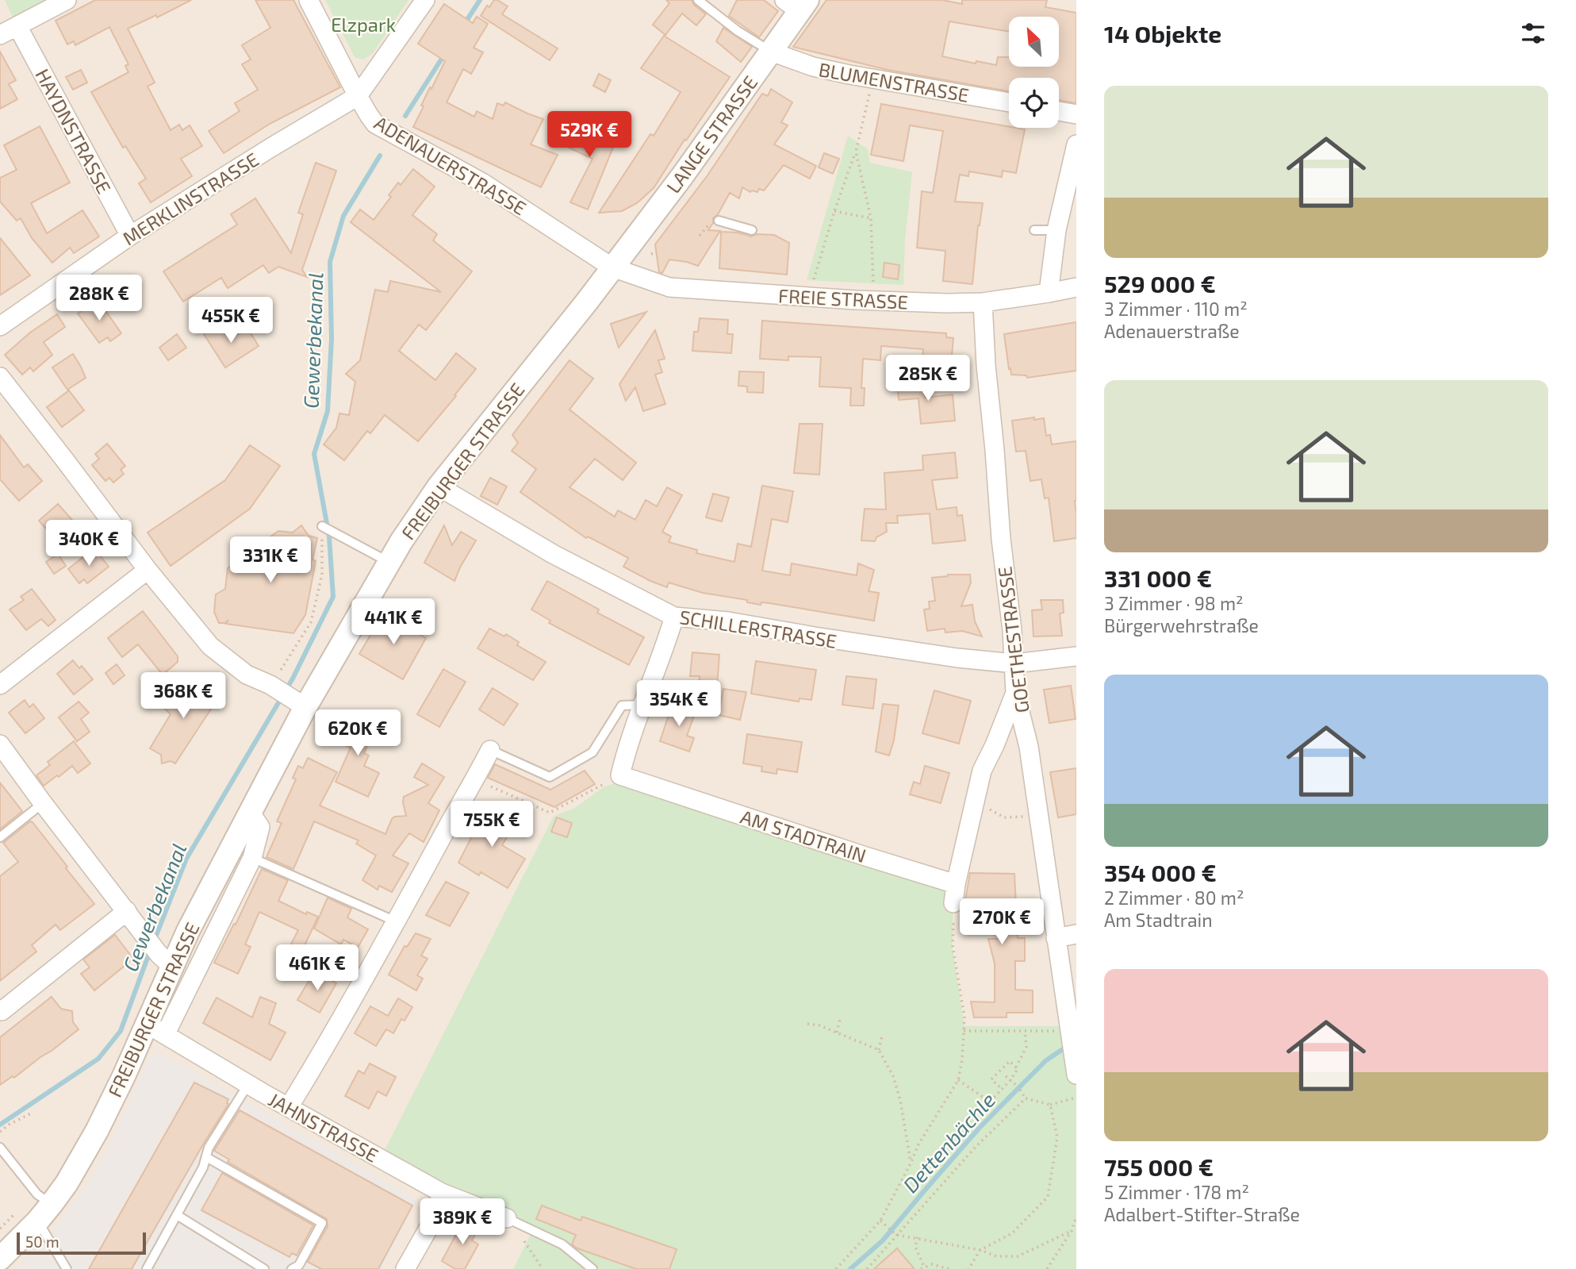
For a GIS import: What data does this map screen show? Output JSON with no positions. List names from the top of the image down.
{
  "streets": {
    "street": [
      "BLUMENSTRASSE",
      "HAYDNSTRASSE",
      "LANGE STRASSE",
      "ADENAUERSTRASSE",
      "MERKLINSTRASSE",
      "FREIE STRASSE",
      "FREIBURGER STRASSE",
      "SCHILLERSTRASSE",
      "GOETHESTRASSE",
      "AM STADTRAIN",
      "JAHNSTRASSE"
    ]
  },
  "crossings": [
    ["BLUMENSTRASSE", "LANGE STRASSE"],
    ["HAYDNSTRASSE", "MERKLINSTRASSE"],
    ["LANGE STRASSE", "ADENAUERSTRASSE"],
    ["LANGE STRASSE", "FREIE STRASSE"],
    ["LANGE STRASSE", "FREIBURGER STRASSE"],
    ["ADENAUERSTRASSE", "MERKLINSTRASSE"],
    ["ADENAUERSTRASSE", "FREIE STRASSE"],
    ["ADENAUERSTRASSE", "FREIBURGER STRASSE"],
    ["FREIE STRASSE", "FREIBURGER STRASSE"],
    ["FREIE STRASSE", "GOETHESTRASSE"],
    ["FREIBURGER STRASSE", "SCHILLERSTRASSE"],
    ["FREIBURGER STRASSE", "JAHNSTRASSE"],
    ["SCHILLERSTRASSE", "GOETHESTRASSE"]
  ],
  "water": ["Gewerbekanal", "Dettenbächle"],
  "parks": ["Elzpark"],
  "scale_bar": "50 m",
  "north": "top left",
  "page": {
    "heading": "14 Objekte",
    "list": [
      {
        "name": "529 000 €",
        "note": "3 Zimmer · 110 m² · Adenauerstraße"
      },
      {
        "name": "331 000 €",
        "note": "3 Zimmer · 98 m² · Bürgerwehrstraße"
      },
      {
        "name": "354 000 €",
        "note": "2 Zimmer · 80 m² · Am Stadtrain"
      },
      {
        "name": "755 000 €",
        "note": "5 Zimmer · 178 m² · Adalbert-Stifter-Straße"
      }
    ],
    "price": [
      "529K €",
      "288K €",
      "455K €",
      "285K €",
      "340K €",
      "331K €",
      "441K €",
      "368K €",
      "354K €",
      "620K €",
      "755K €",
      "270K €",
      "461K €",
      "389K €"
    ],
    "scale": "50 m"
  }
}
